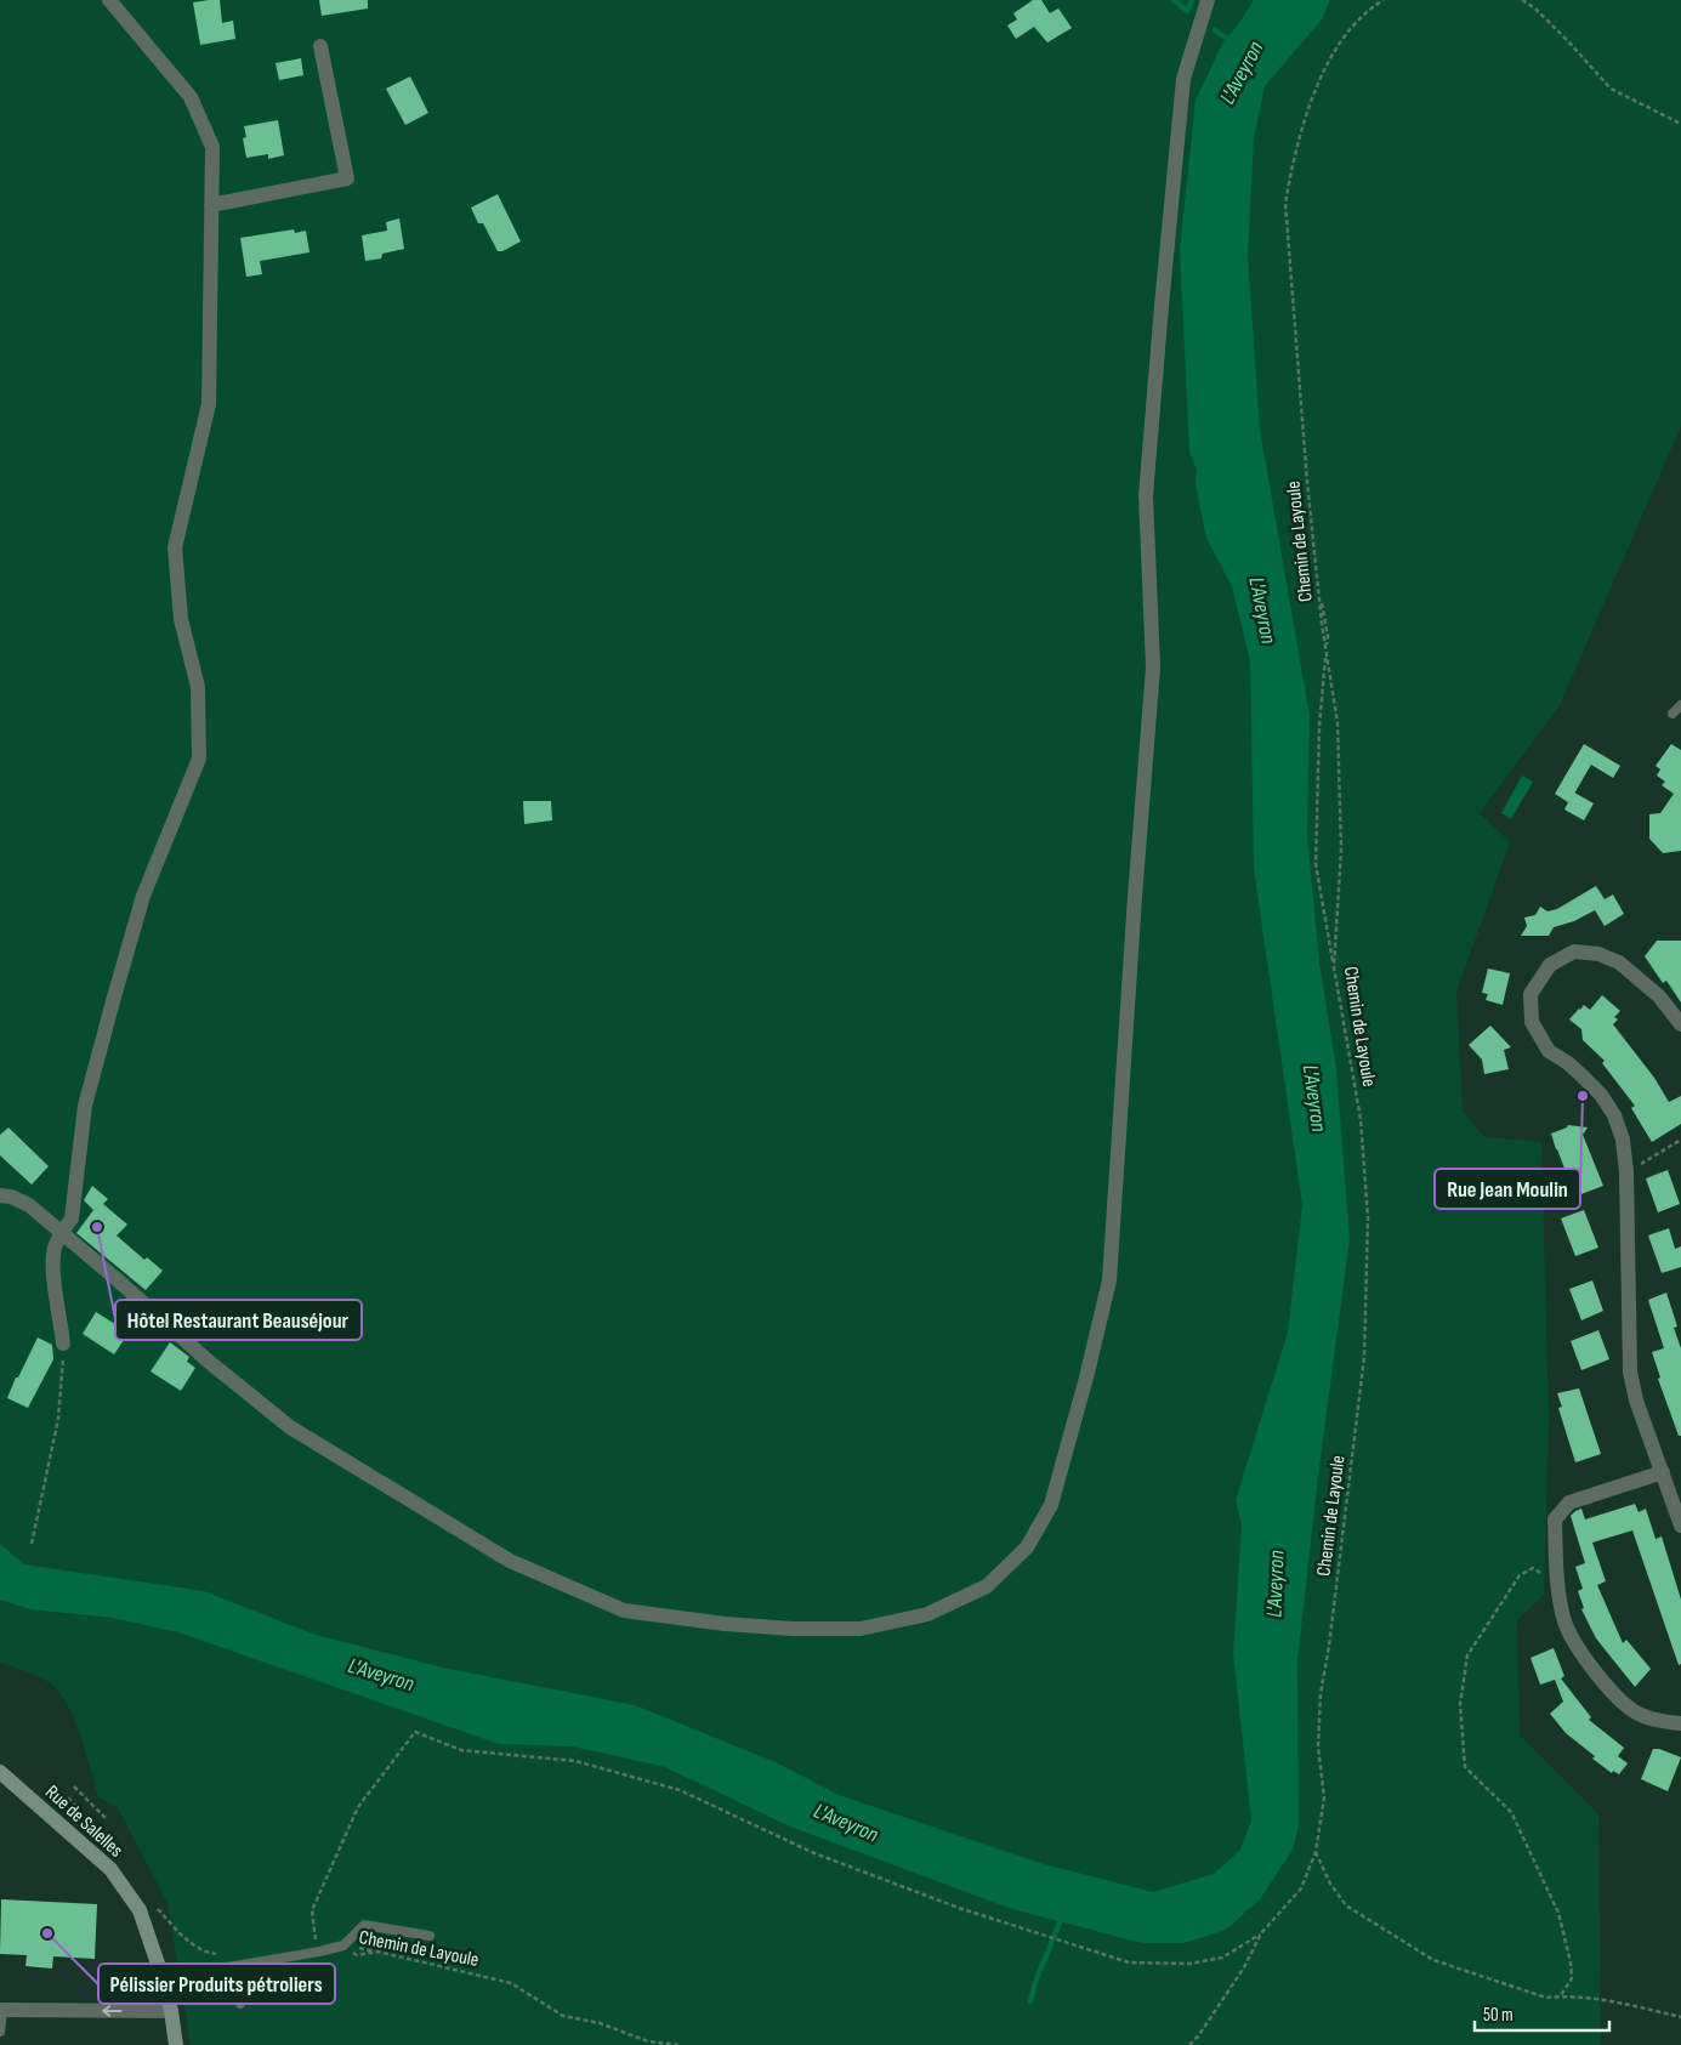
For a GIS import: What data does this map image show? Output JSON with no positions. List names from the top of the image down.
{
  "streets": {
    "street": ["Rue de Salelles"],
    "path": ["Chemin de Layoule"]
  },
  "water": ["L'Aveyron"],
  "places": ["Rue Jean Moulin", "Hôtel Restaurant Beauséjour", "Pélissier Produits pétroliers"],
  "scale_bar": "50 m"
}
